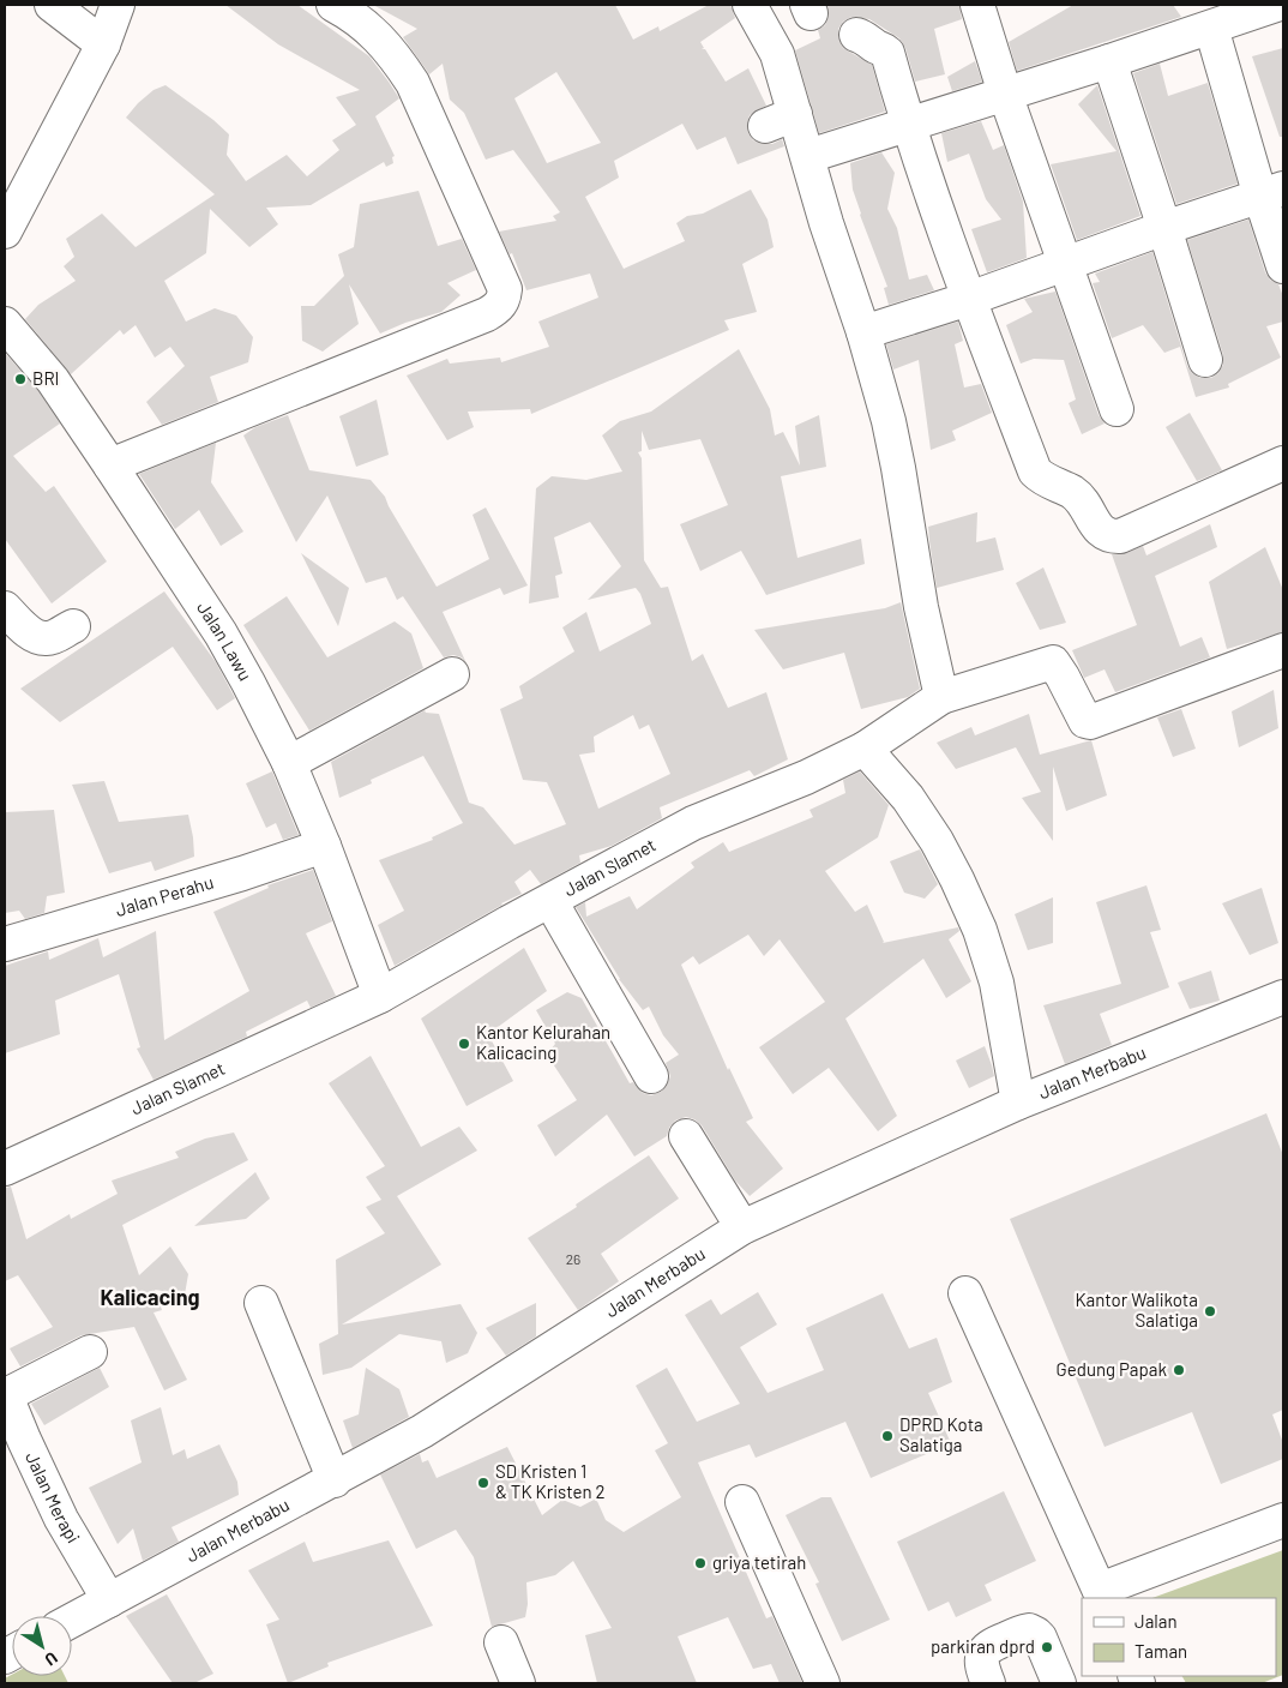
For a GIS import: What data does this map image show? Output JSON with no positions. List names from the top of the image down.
{
  "streets": {
    "street": [
      "Jalan Lawu",
      "Jalan Slamet",
      "Jalan Perahu",
      "Jalan Merbabu",
      "Jalan Merapi"
    ]
  },
  "crossings": [
    ["Jalan Lawu", "Jalan Slamet"],
    ["Jalan Lawu", "Jalan Perahu"],
    ["Jalan Merbabu", "Jalan Merapi"]
  ],
  "districts": ["Kalicacing"],
  "places": [
    "BRI",
    "Kantor Kelurahan Kalicacing",
    "Kantor Walikota Salatiga",
    "Gedung Papak",
    "DPRD Kota Salatiga",
    "SD Kristen 1 & TK Kristen 2",
    "griya tetirah",
    "parkiran dprd"
  ],
  "house_numbers": ["26"],
  "legend": ["Jalan", "Taman"],
  "north": "bottom right"
}
